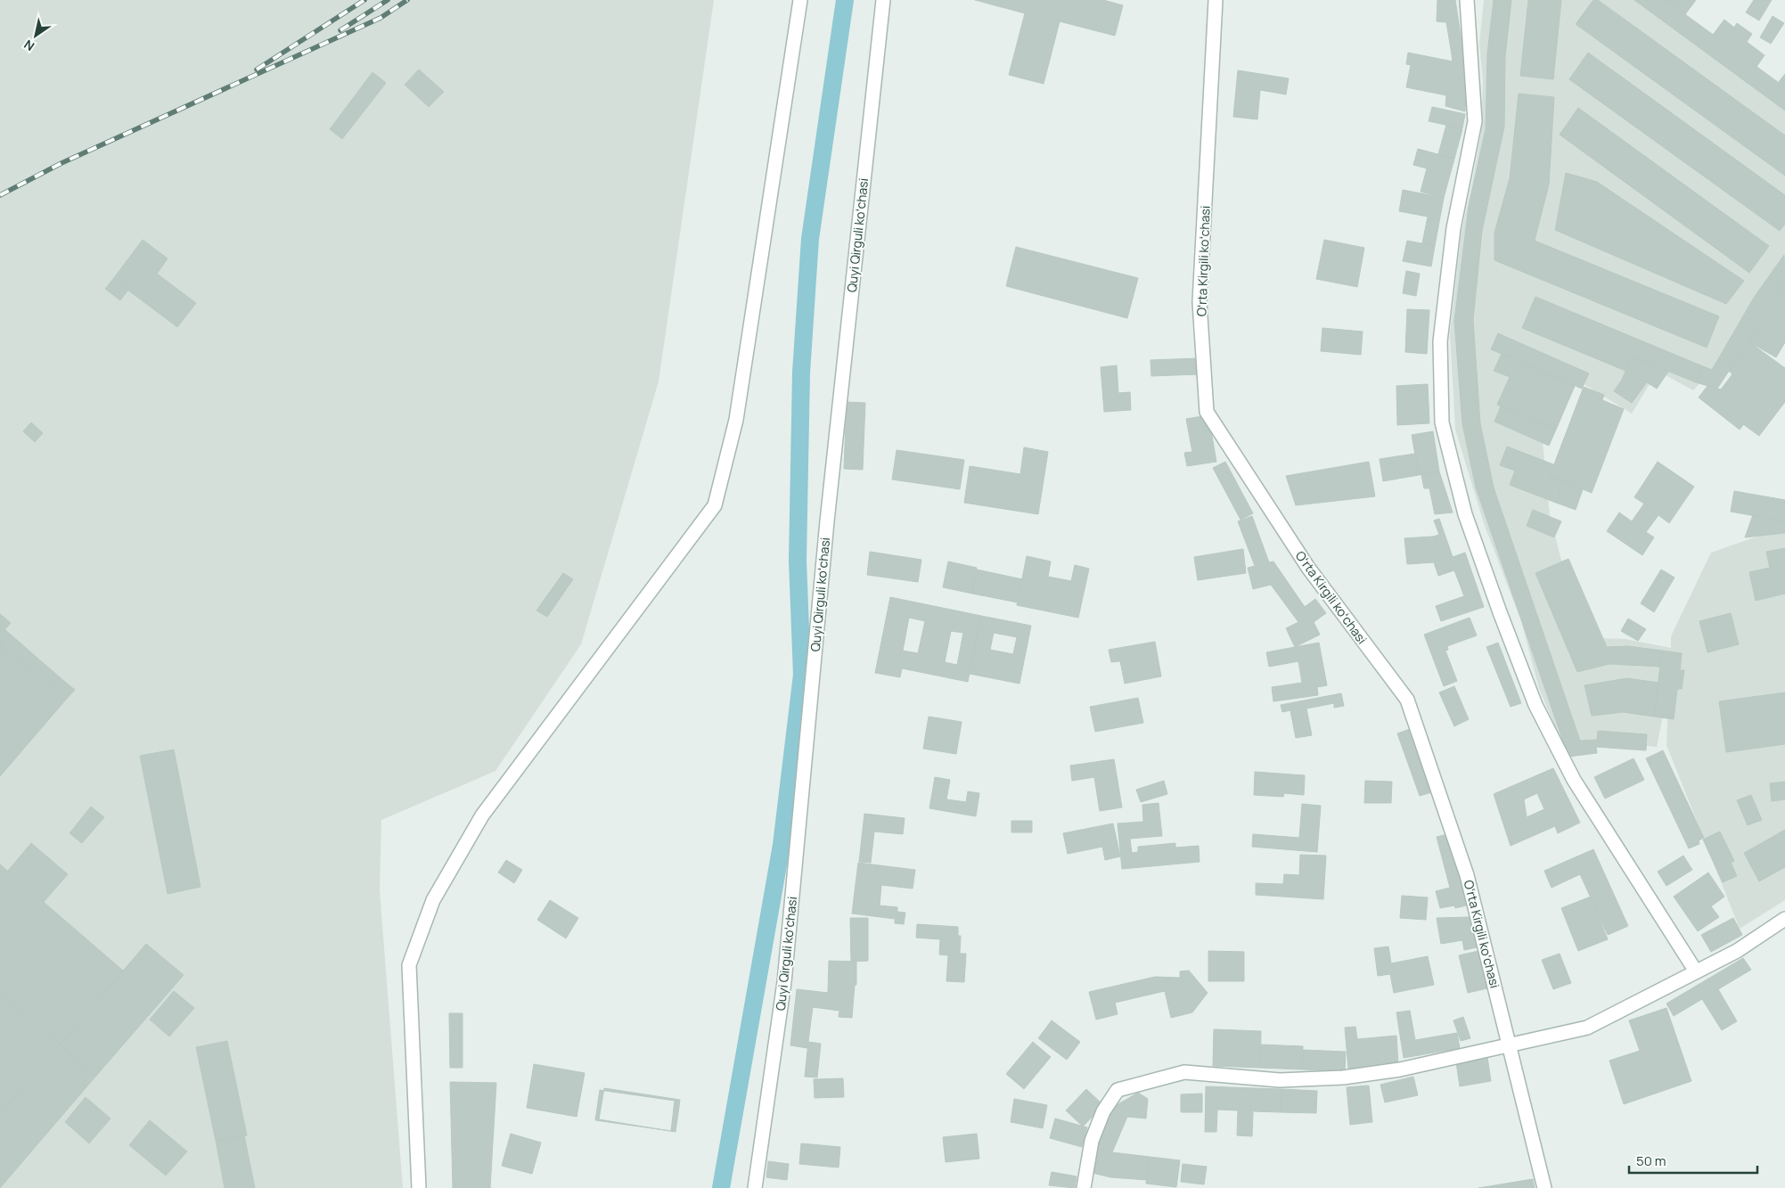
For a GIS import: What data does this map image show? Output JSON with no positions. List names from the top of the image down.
{
  "streets": {
    "street": ["Quyi Qirguli koʻchasi", "Oʻrta Kirgili koʻchasi"]
  },
  "scale_bar": "50 m",
  "north": "bottom left"
}
